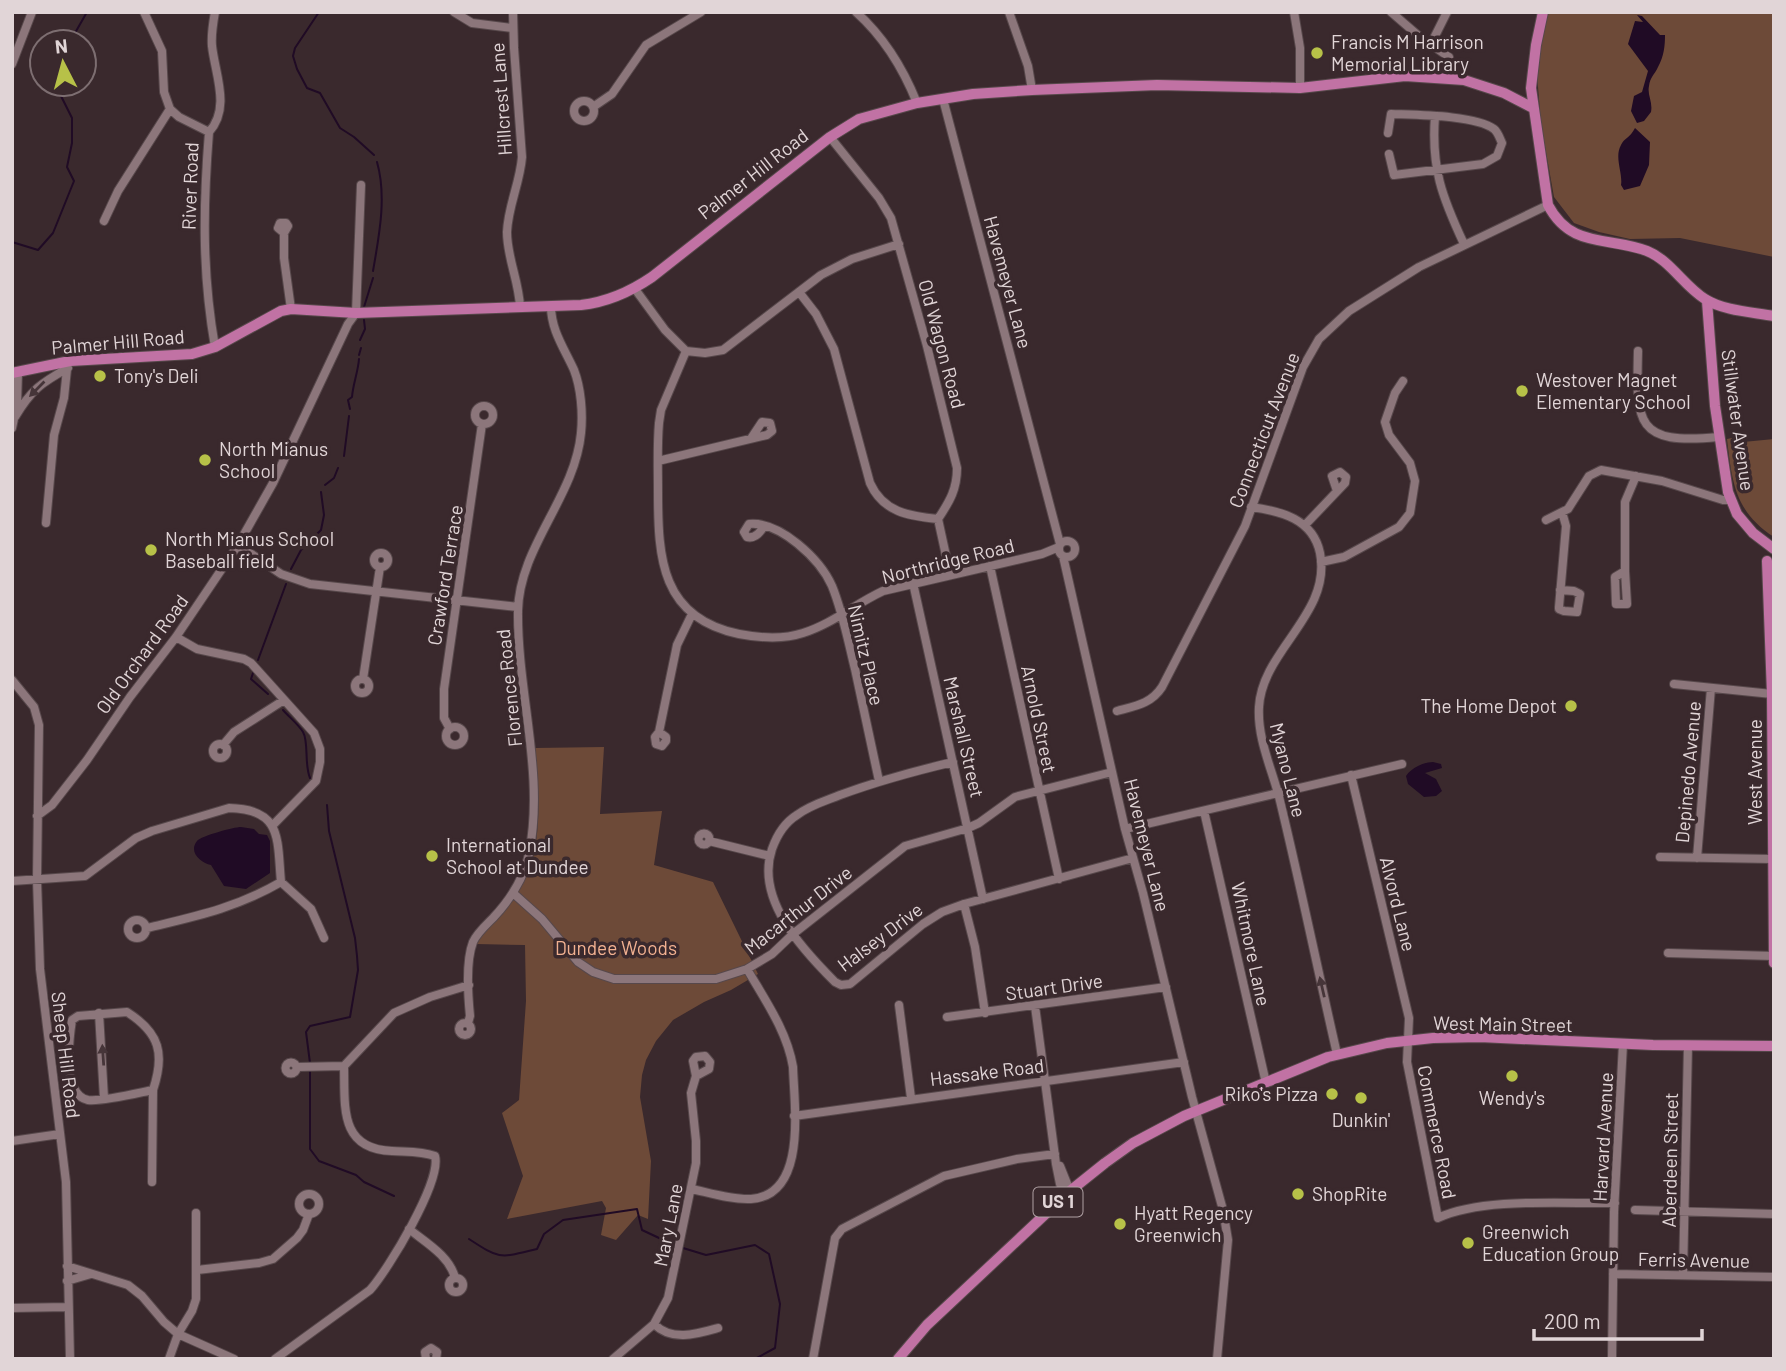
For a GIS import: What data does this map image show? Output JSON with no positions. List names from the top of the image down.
{
  "streets": {
    "main road": [
      "Palmer Hill Road",
      "Stillwater Avenue",
      "West Avenue",
      "West Main Street",
      "US 1"
    ],
    "street": [
      "Hillcrest Lane",
      "River Road",
      "Havemeyer Lane",
      "Old Wagon Road",
      "Connecticut Avenue",
      "Northridge Road",
      "Crawford Terrace",
      "Old Orchard Road",
      "Nimitz Place",
      "Florence Road",
      "Arnold Street",
      "Marshall Street",
      "Myano Lane",
      "Depinedo Avenue",
      "Alvord Lane",
      "Macarthur Drive",
      "Halsey Drive",
      "Whitmore Lane",
      "Stuart Drive",
      "Sheep Hill Road",
      "Hassake Road",
      "Commerce Road",
      "Harvard Avenue",
      "Aberdeen Street",
      "Mary Lane",
      "Ferris Avenue"
    ]
  },
  "crossings": [
    ["Hillcrest Lane", "Palmer Hill Road"],
    ["Palmer Hill Road", "River Road"],
    ["Palmer Hill Road", "Havemeyer Lane"],
    ["Palmer Hill Road", "Old Wagon Road"],
    ["Palmer Hill Road", "Old Orchard Road"],
    ["Palmer Hill Road", "Florence Road"],
    ["Havemeyer Lane", "Northridge Road"],
    ["Havemeyer Lane", "Macarthur Drive"],
    ["Havemeyer Lane", "Halsey Drive"],
    ["Havemeyer Lane", "Stuart Drive"],
    ["Havemeyer Lane", "West Main Street"],
    ["Havemeyer Lane", "Hassake Road"],
    ["Havemeyer Lane", "US 1"],
    ["Stillwater Avenue", "West Avenue"],
    ["Northridge Road", "Nimitz Place"],
    ["Northridge Road", "Arnold Street"],
    ["Northridge Road", "Marshall Street"],
    ["Old Orchard Road", "Sheep Hill Road"],
    ["Nimitz Place", "Halsey Drive"],
    ["Florence Road", "Macarthur Drive"],
    ["Arnold Street", "Macarthur Drive"],
    ["Arnold Street", "Halsey Drive"],
    ["Marshall Street", "Macarthur Drive"],
    ["Marshall Street", "Halsey Drive"],
    ["Myano Lane", "West Main Street"],
    ["Alvord Lane", "West Main Street"],
    ["Alvord Lane", "Commerce Road"],
    ["Macarthur Drive", "Halsey Drive"],
    ["Whitmore Lane", "West Main Street"],
    ["West Main Street", "Commerce Road"],
    ["West Main Street", "Harvard Avenue"],
    ["West Main Street", "Aberdeen Street"],
    ["West Main Street", "US 1"],
    ["Commerce Road", "Harvard Avenue"],
    ["Harvard Avenue", "Ferris Avenue"],
    ["Aberdeen Street", "Ferris Avenue"]
  ],
  "one_way": ["Myano Lane"],
  "parks": ["Dundee Woods"],
  "places": [
    "Francis M Harrison Memorial Library",
    "Tony's Deli",
    "Westover Magnet Elementary School",
    "North Mianus School",
    "North Mianus School Baseball field",
    "The Home Depot",
    "International School at Dundee",
    "Wendy's",
    "Riko's Pizza",
    "Dunkin'",
    "ShopRite",
    "Hyatt Regency Greenwich",
    "Greenwich Education Group"
  ],
  "scale_bar": "200 m",
  "north": "top"
}
